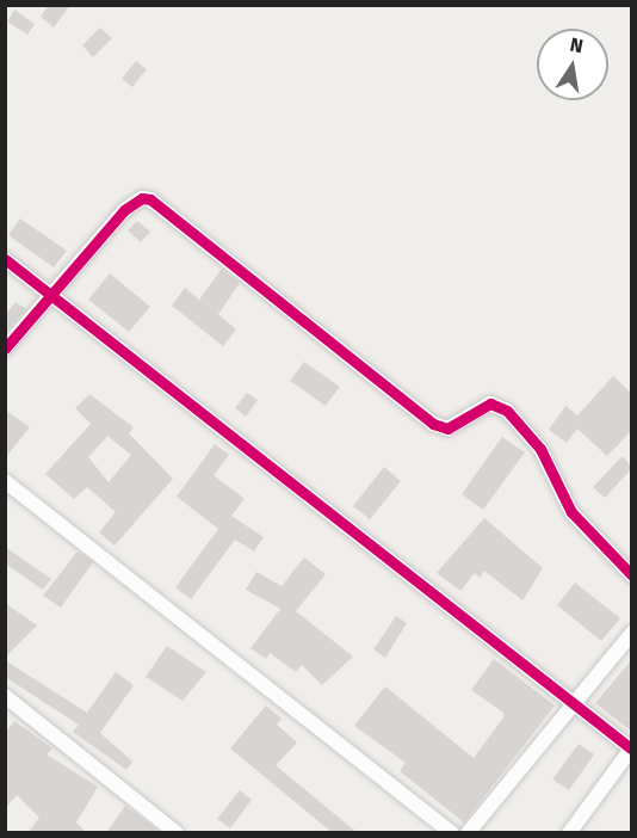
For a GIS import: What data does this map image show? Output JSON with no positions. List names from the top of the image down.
{
  "north": "top"
}
